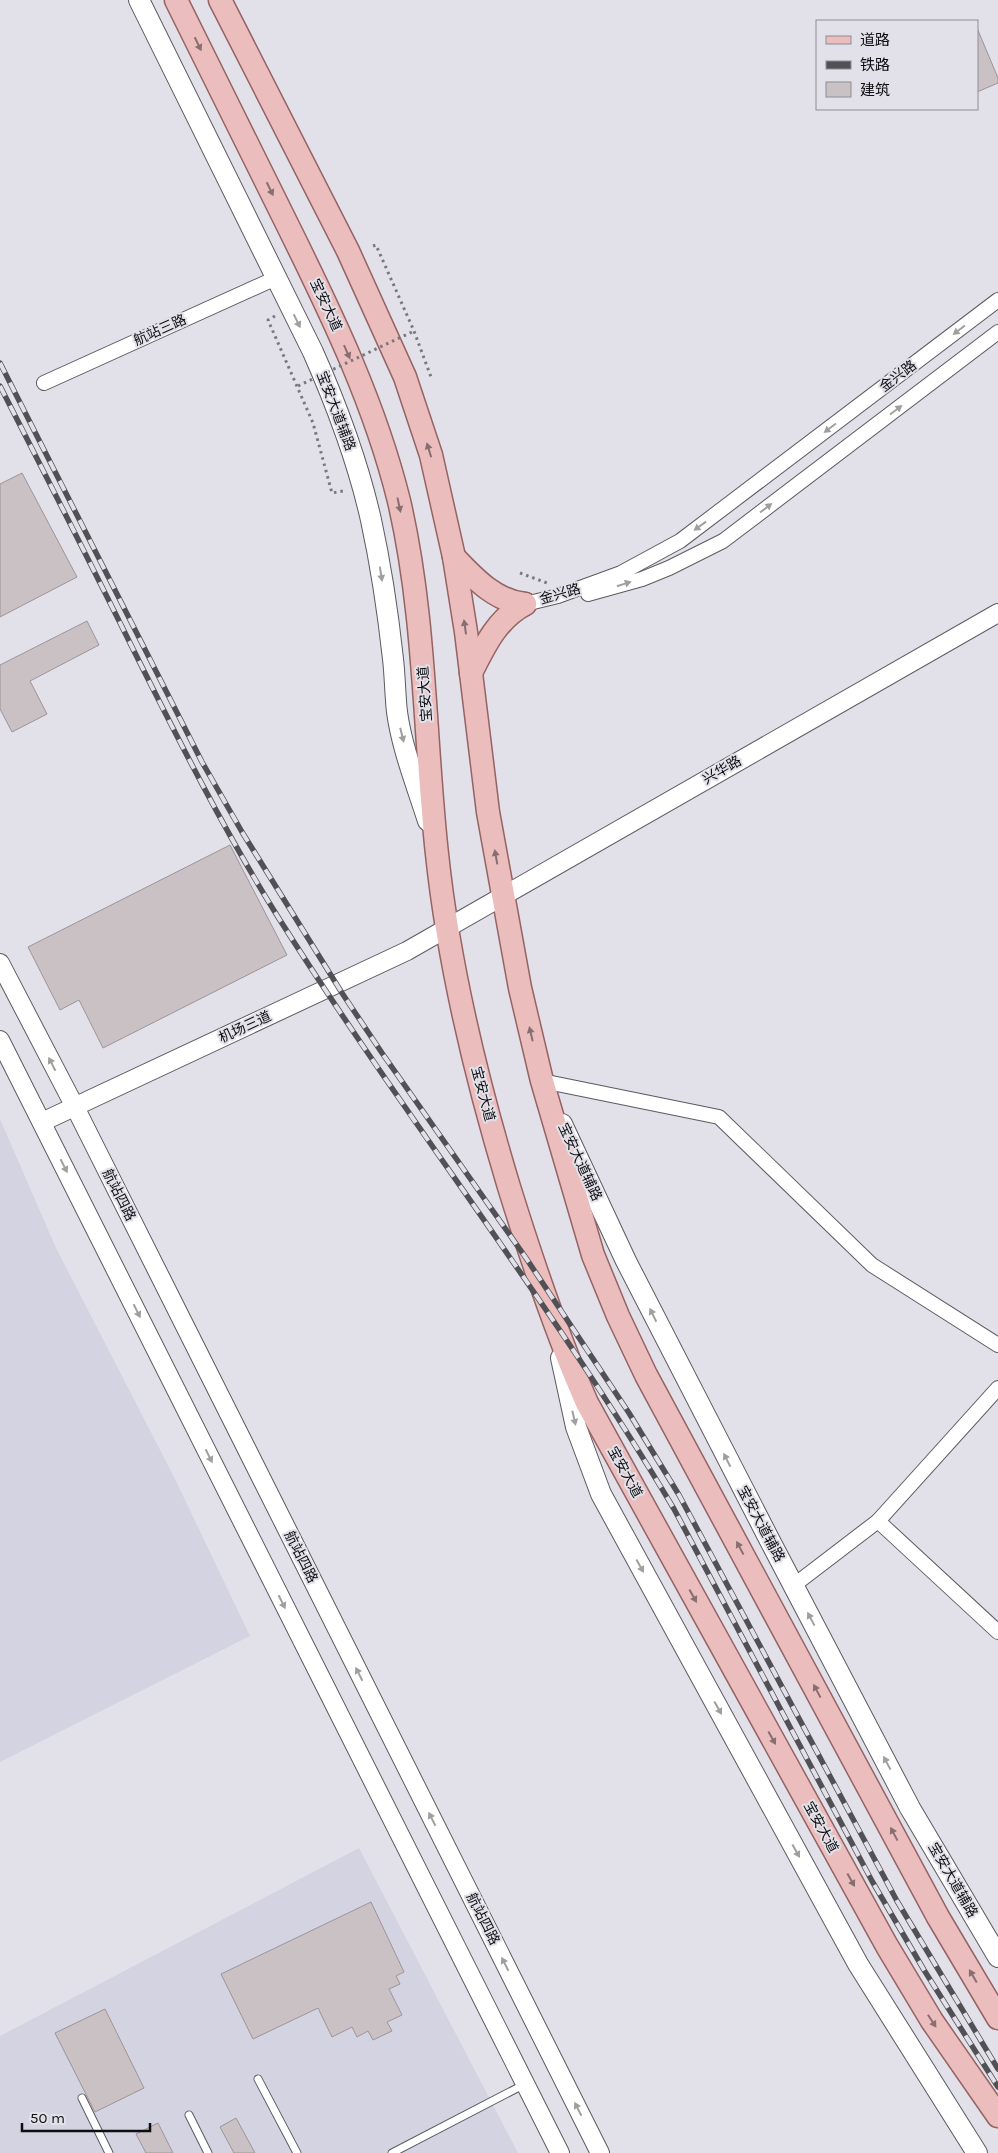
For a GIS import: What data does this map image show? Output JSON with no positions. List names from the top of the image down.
{
  "streets": {
    "main road": ["宝安大道", "宝安大道辅路"],
    "street": [
      "航站三路",
      "金兴路",
      "兴华路",
      "机场三道",
      "航站四路"
    ]
  },
  "crossings": [
    ["宝安大道", "宝安大道辅路"],
    ["宝安大道", "兴华路"],
    ["宝安大道", "机场三道"],
    ["航站三路", "宝安大道辅路"],
    ["兴华路", "机场三道"],
    ["机场三道", "航站四路"]
  ],
  "legend": ["道路", "铁路", "建筑"],
  "scale_bar": "50 m"
}
